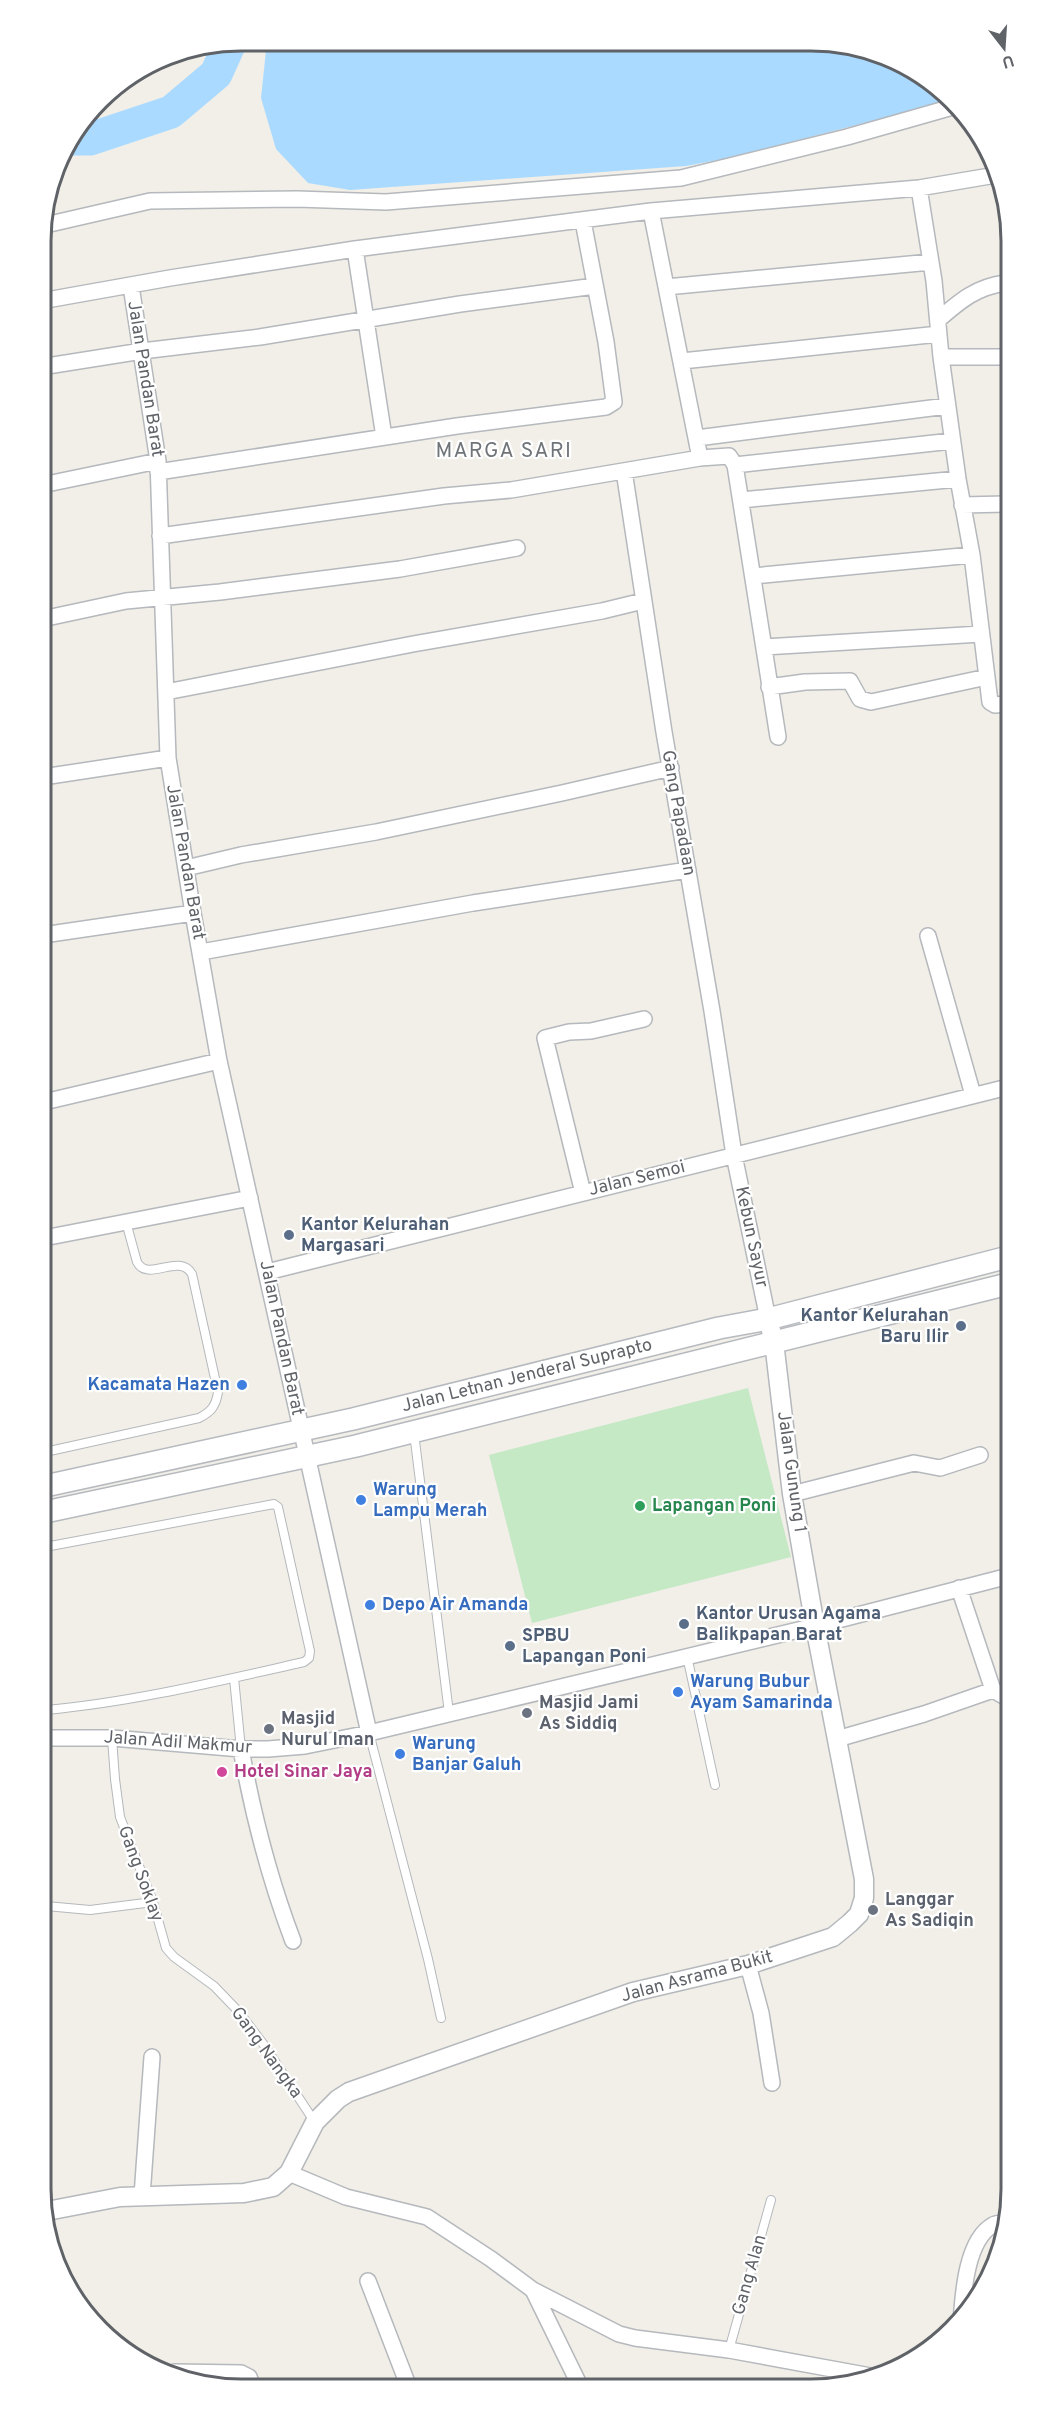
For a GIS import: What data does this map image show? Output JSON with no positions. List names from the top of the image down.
{
  "streets": {
    "main road": ["Jalan Letnan Jenderal Suprapto"],
    "street": [
      "Jalan Pandan Barat",
      "Gang Papadaan",
      "Jalan Semoi",
      "Kebun Sayur",
      "Jalan Gunung 1",
      "Jalan Adil Makmur",
      "Jalan Asrama Bukit"
    ],
    "lane": ["Gang Soklay", "Gang Nangka", "Gang Alan"]
  },
  "crossings": [
    ["Jalan Pandan Barat", "Jalan Semoi"],
    ["Jalan Pandan Barat", "Jalan Letnan Jenderal Suprapto"],
    ["Gang Papadaan", "Jalan Semoi"],
    ["Gang Papadaan", "Kebun Sayur"],
    ["Jalan Semoi", "Kebun Sayur"],
    ["Kebun Sayur", "Jalan Letnan Jenderal Suprapto"],
    ["Kebun Sayur", "Jalan Gunung 1"],
    ["Jalan Letnan Jenderal Suprapto", "Jalan Gunung 1"],
    ["Jalan Gunung 1", "Jalan Adil Makmur"],
    ["Jalan Gunung 1", "Jalan Asrama Bukit"],
    ["Jalan Adil Makmur", "Gang Soklay"],
    ["Jalan Adil Makmur", "Jalan Asrama Bukit"],
    ["Gang Soklay", "Gang Nangka"],
    ["Jalan Asrama Bukit", "Gang Nangka"]
  ],
  "districts": ["MARGA SARI"],
  "places": [
    "Kantor Kelurahan Margasari",
    "Kantor Kelurahan Baru Ilir",
    "Kacamata Hazen",
    "Warung Lampu Merah",
    "Lapangan Poni",
    "Depo Air Amanda",
    "Kantor Urusan Agama Balikpapan Barat",
    "SPBU Lapangan Poni",
    "Warung Bubur Ayam Samarinda",
    "Masjid Jami As Siddiq",
    "Masjid Nurul Iman",
    "Warung Banjar Galuh",
    "Hotel Sinar Jaya",
    "Langgar As Sadiqin"
  ],
  "north": "bottom"
}
